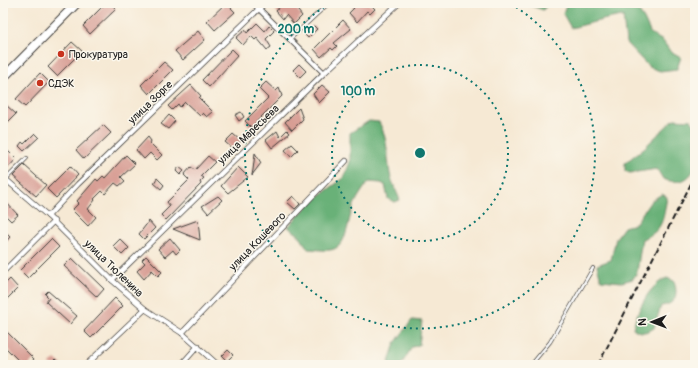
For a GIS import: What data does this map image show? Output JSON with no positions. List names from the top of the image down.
{
  "streets": {
    "street": [
      "улица Зорге",
      "улица Маресьева",
      "улица Кошевого",
      "улица Тюленина"
    ]
  },
  "crossings": [
    ["улица Зорге", "улица Тюленина"],
    ["улица Маресьева", "улица Тюленина"],
    ["улица Кошевого", "улица Тюленина"]
  ],
  "places": ["Прокуратура", "СДЭК"],
  "north": "left",
  "rings": ["200 m", "100 m"]
}
